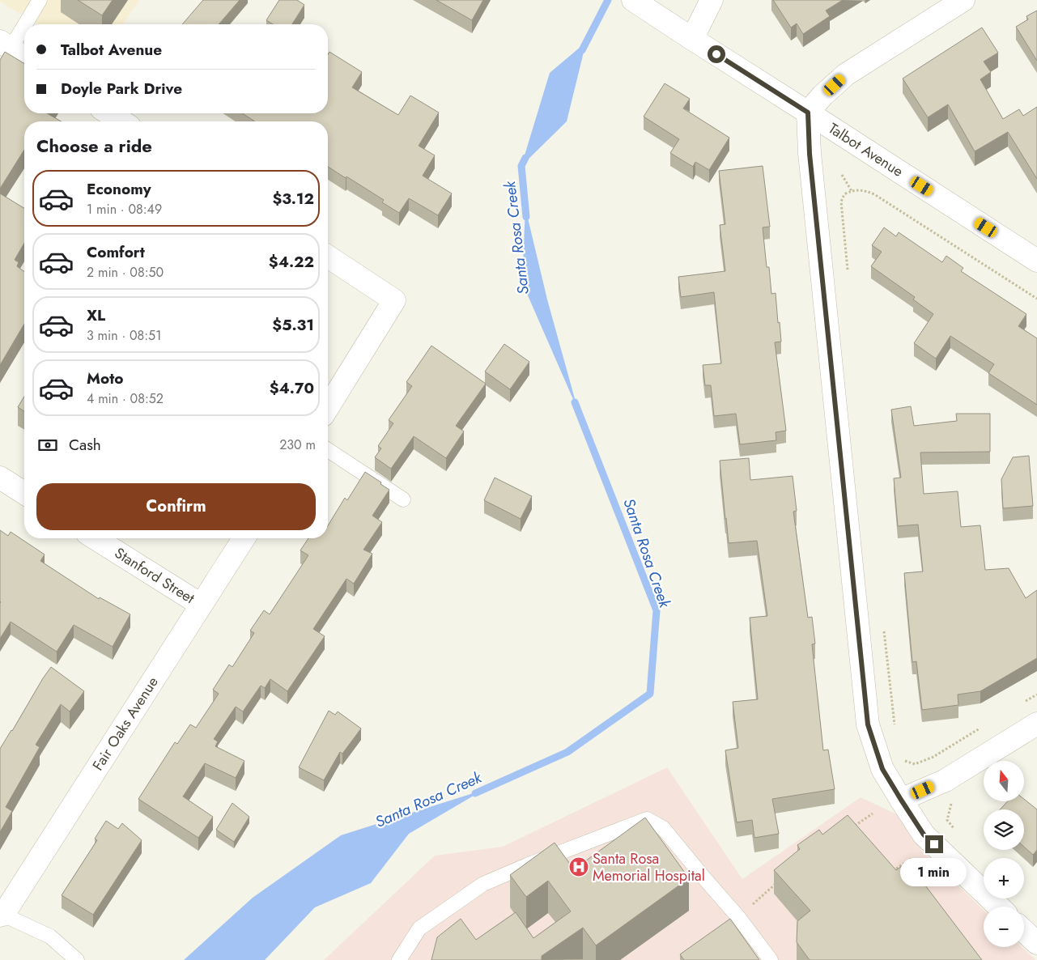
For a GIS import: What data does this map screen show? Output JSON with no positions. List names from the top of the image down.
{
  "streets": {
    "street": ["Talbot Avenue", "Stanford Street", "Fair Oaks Avenue"]
  },
  "crossings": [
    ["Stanford Street", "Fair Oaks Avenue"]
  ],
  "water": ["Santa Rosa Creek"],
  "places": {
    "hospital": ["Santa Rosa Memorial Hospital"]
  },
  "north": "top",
  "page": {
    "banner": ["Talbot Avenue", "Doyle Park Drive"],
    "heading": "Choose a ride",
    "list": [
      {
        "name": "Economy",
        "note": "1 min · 08:49",
        "value": "$3.12"
      },
      {
        "name": "Comfort",
        "note": "2 min · 08:50",
        "value": "$4.22"
      },
      {
        "name": "XL",
        "note": "3 min · 08:51",
        "value": "$5.31"
      },
      {
        "name": "Moto",
        "note": "4 min · 08:52",
        "value": "$4.70"
      }
    ],
    "pay": ["Cash", "230 m"],
    "buttons": "Confirm",
    "map_buttons": ["+", "−"],
    "bubble": "1 min"
  }
}
